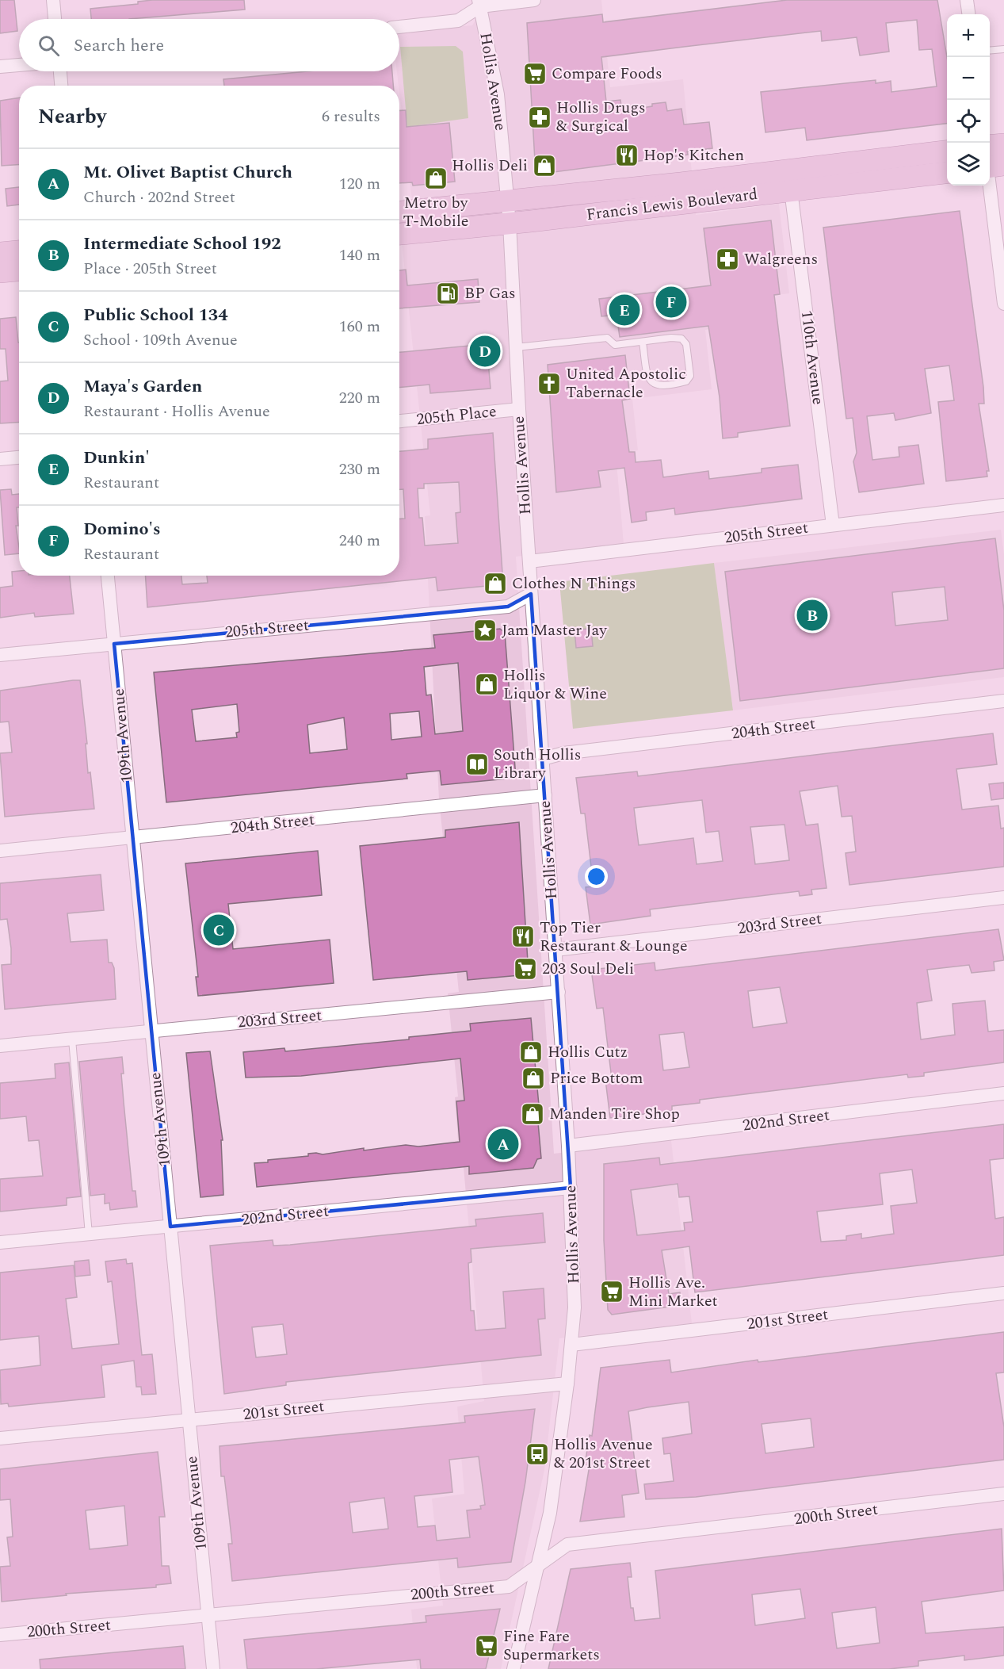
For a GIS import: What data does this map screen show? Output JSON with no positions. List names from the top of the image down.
{
  "streets": {
    "main road": ["Francis Lewis Boulevard"],
    "street": [
      "Hollis Avenue",
      "110th Avenue",
      "205th Place",
      "205th Street",
      "204th Street",
      "109th Avenue",
      "203rd Street",
      "202nd Street",
      "201st Street",
      "200th Street"
    ]
  },
  "crossings": [
    ["Hollis Avenue", "Francis Lewis Boulevard"],
    ["Hollis Avenue", "205th Place"],
    ["Hollis Avenue", "205th Street"],
    ["Hollis Avenue", "204th Street"],
    ["Hollis Avenue", "203rd Street"],
    ["Hollis Avenue", "202nd Street"],
    ["Hollis Avenue", "201st Street"],
    ["Hollis Avenue", "200th Street"],
    ["Francis Lewis Boulevard", "110th Avenue"],
    ["110th Avenue", "205th Street"],
    ["205th Street", "109th Avenue"],
    ["204th Street", "109th Avenue"],
    ["109th Avenue", "203rd Street"],
    ["109th Avenue", "202nd Street"],
    ["109th Avenue", "201st Street"],
    ["109th Avenue", "200th Street"]
  ],
  "places": {
    "supermarket": [
      "Compare Foods",
      "203 Soul Deli",
      "Hollis Ave. Mini Market",
      "Fine Fare Supermarkets"
    ],
    "pharmacy": ["Hollis Drugs & Surgical", "Walgreens"],
    "restaurant": ["Hop's Kitchen", "Top Tier Restaurant & Lounge"],
    "shop": [
      "Hollis Deli",
      "Metro by T-Mobile",
      "Clothes N Things",
      "Hollis Liquor & Wine",
      "Hollis Cutz",
      "Price Bottom",
      "Manden Tire Shop"
    ],
    "fuel station": ["BP Gas"],
    "church": ["United Apostolic Tabernacle"],
    "place": ["Jam Master Jay"],
    "library": ["South Hollis Library"],
    "bus stop": ["Hollis Avenue & 201st Street"]
  },
  "page": {
    "map_buttons": ["+", "−"],
    "search": "Search here",
    "heading": ["Nearby", "6 results"],
    "list": [
      {
        "mark": "A",
        "name": "Mt. Olivet Baptist Church",
        "note": "Church · 202nd Street",
        "value": "120 m"
      },
      {
        "mark": "B",
        "name": "Intermediate School 192",
        "note": "Place · 205th Street",
        "value": "140 m"
      },
      {
        "mark": "C",
        "name": "Public School 134",
        "note": "School · 109th Avenue",
        "value": "160 m"
      },
      {
        "mark": "D",
        "name": "Maya's Garden",
        "note": "Restaurant · Hollis Avenue",
        "value": "220 m"
      },
      {
        "mark": "E",
        "name": "Dunkin'",
        "note": "Restaurant",
        "value": "230 m"
      },
      {
        "mark": "F",
        "name": "Domino's",
        "note": "Restaurant",
        "value": "240 m"
      }
    ],
    "pins": [
      "F",
      "E",
      "D",
      "B",
      "C",
      "A"
    ]
  }
}
